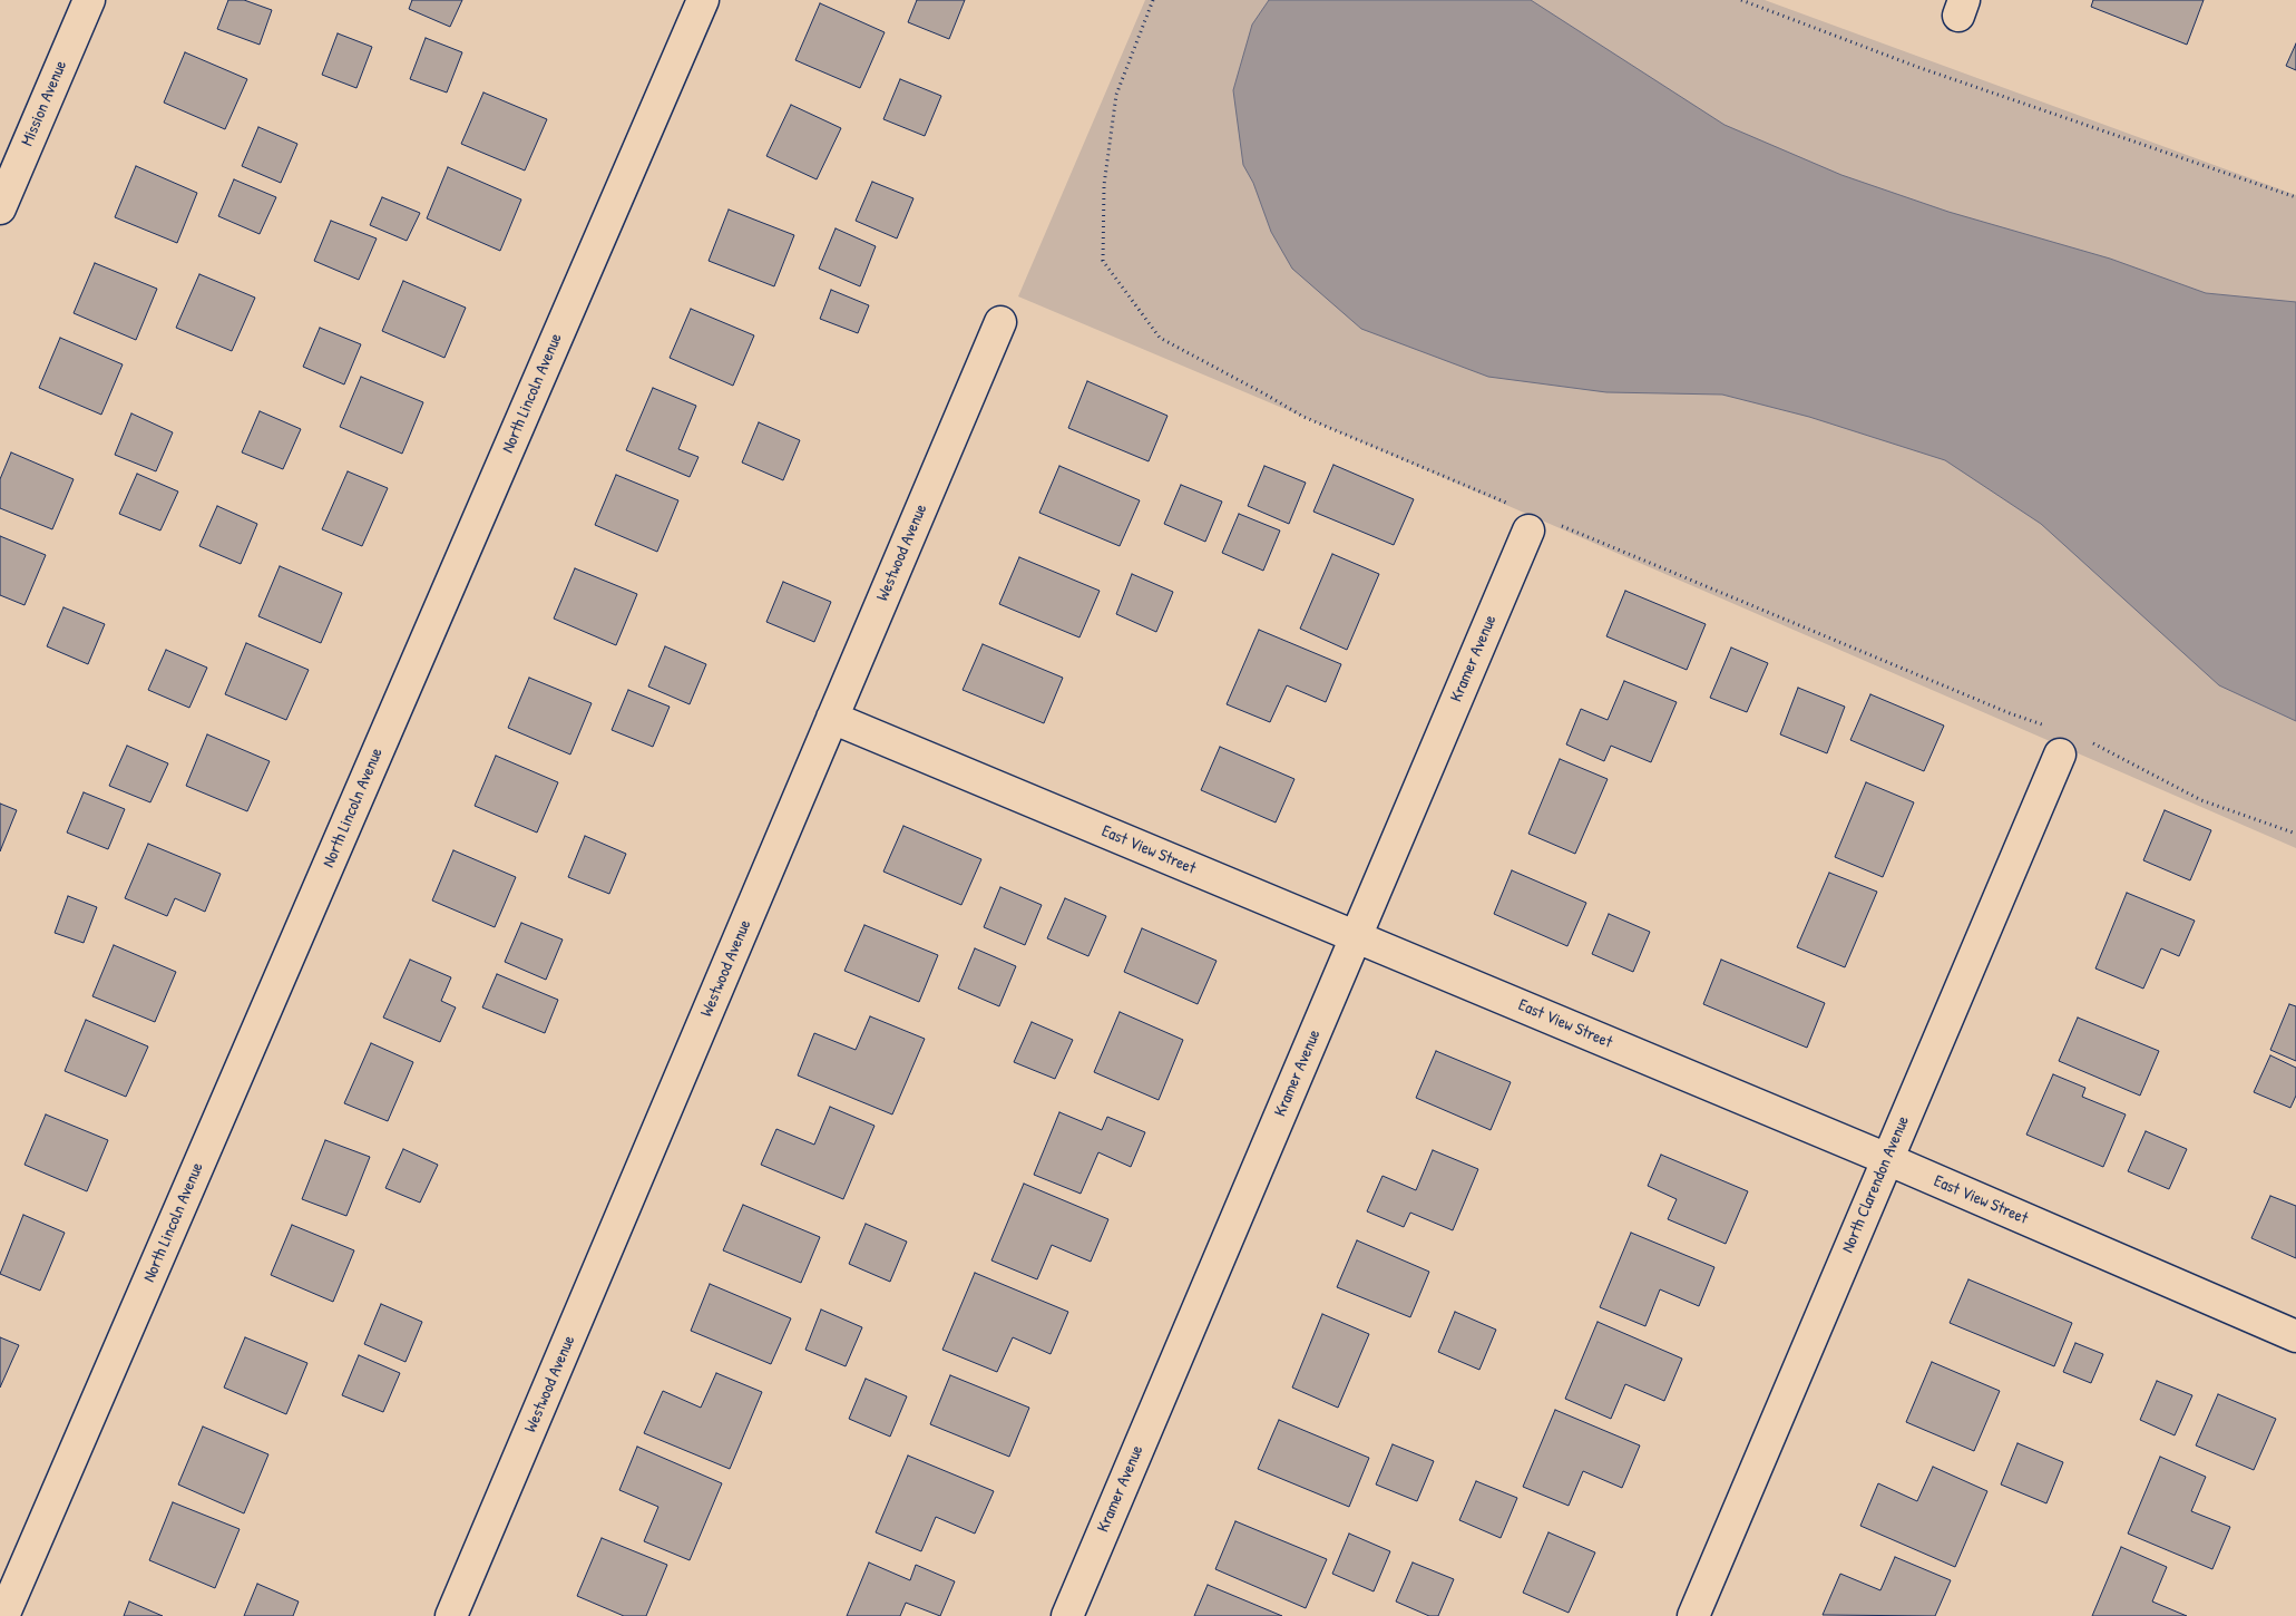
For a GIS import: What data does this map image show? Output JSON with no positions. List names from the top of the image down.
{
  "streets": {
    "street": [
      "Mission Avenue",
      "North Lincoln Avenue",
      "Westwood Avenue",
      "Kramer Avenue",
      "East View Street",
      "North Clarendon Avenue"
    ]
  },
  "crossings": [
    ["Westwood Avenue", "East View Street"],
    ["Kramer Avenue", "East View Street"],
    ["East View Street", "North Clarendon Avenue"]
  ]
}
